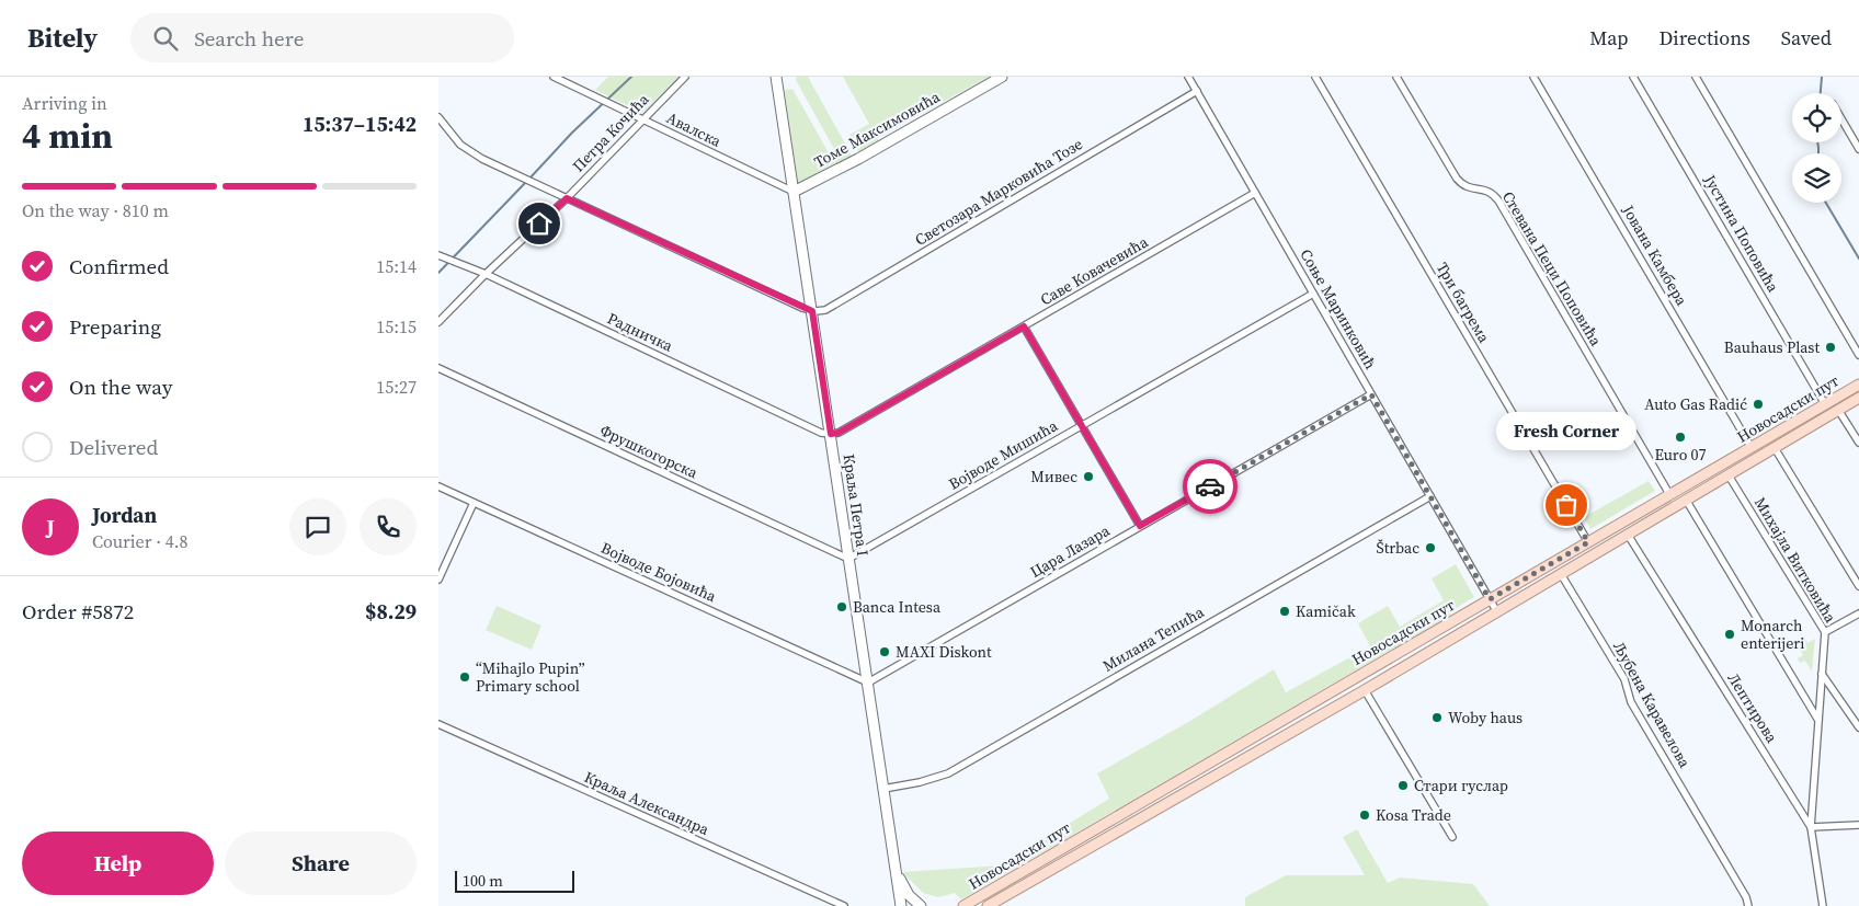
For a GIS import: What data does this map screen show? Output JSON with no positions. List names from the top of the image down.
{
  "streets": {
    "main road": ["Новосадски пут"],
    "street": [
      "Авалска",
      "Томе Максимовића",
      "Петра Кочића",
      "Светозара Марковића Тозе",
      "Јустина Поповића",
      "Јована Камбера",
      "Стевана Пеци Поповића",
      "Саве Ковачевића",
      "Три багрема",
      "Соње Маринковић",
      "Радничка",
      "Фрушкогорска",
      "Војводе Мишића",
      "Краља Петра I",
      "Цара Лазара",
      "Михајла Витковића",
      "Војводе Бојовића",
      "Милана Тепића",
      "Љубена Каравелова",
      "Лептирова",
      "Краља Александра"
    ]
  },
  "crossings": [
    ["Авалска", "Томе Максимовића"],
    ["Авалска", "Петра Кочића"],
    ["Авалска", "Краља Петра I"],
    ["Томе Максимовића", "Краља Петра I"],
    ["Петра Кочића", "Радничка"],
    ["Светозара Марковића Тозе", "Соње Маринковић"],
    ["Светозара Марковића Тозе", "Краља Петра I"],
    ["Јустина Поповића", "Новосадски пут"],
    ["Јована Камбера", "Новосадски пут"],
    ["Стевана Пеци Поповића", "Новосадски пут"],
    ["Саве Ковачевића", "Соње Маринковић"],
    ["Саве Ковачевића", "Радничка"],
    ["Саве Ковачевића", "Краља Петра I"],
    ["Три багрема", "Новосадски пут"],
    ["Соње Маринковић", "Новосадски пут"],
    ["Соње Маринковић", "Војводе Мишића"],
    ["Соње Маринковић", "Цара Лазара"],
    ["Соње Маринковић", "Милана Тепића"],
    ["Радничка", "Краља Петра I"],
    ["Новосадски пут", "Михајла Витковића"],
    ["Новосадски пут", "Љубена Каравелова"],
    ["Новосадски пут", "Лептирова"],
    ["Фрушкогорска", "Војводе Мишића"],
    ["Фрушкогорска", "Краља Петра I"],
    ["Војводе Мишића", "Краља Петра I"],
    ["Краља Петра I", "Цара Лазара"],
    ["Краља Петра I", "Војводе Бојовића"],
    ["Краља Петра I", "Милана Тепића"],
    ["Цара Лазара", "Војводе Бојовића"],
    ["Михајла Витковића", "Лептирова"]
  ],
  "places": [
    "Bauhaus Plast",
    "Auto Gas Radić",
    "Euro 07",
    "Мивес",
    "Fresh Corner",
    "Štrbac",
    "Banca Intesa",
    "Kamičak",
    "Monarch enterijeri",
    "MAXI Diskont",
    "“Mihajlo Pupin” Primary school",
    "Woby haus",
    "Стари гуслар",
    "Kosa Trade"
  ],
  "scale_bar": "100 m",
  "page": {
    "header": "Bitely",
    "search": "Search here",
    "nav": ["Map", "Directions", "Saved"],
    "heading": ["4 min", "Arriving in", "15:37–15:42"],
    "panel": [
      "Jordan",
      "Courier · 4.8",
      "Order #5872",
      "$8.29"
    ],
    "bar": "On the way · 810 m",
    "list": [
      ["Confirmed", "15:14"],
      ["Preparing", "15:15"],
      ["On the way", "15:27"],
      "Delivered"
    ],
    "bubble": "Fresh Corner",
    "round": "J",
    "buttons": ["Help", "Share"],
    "scale": "100 m"
  }
}
